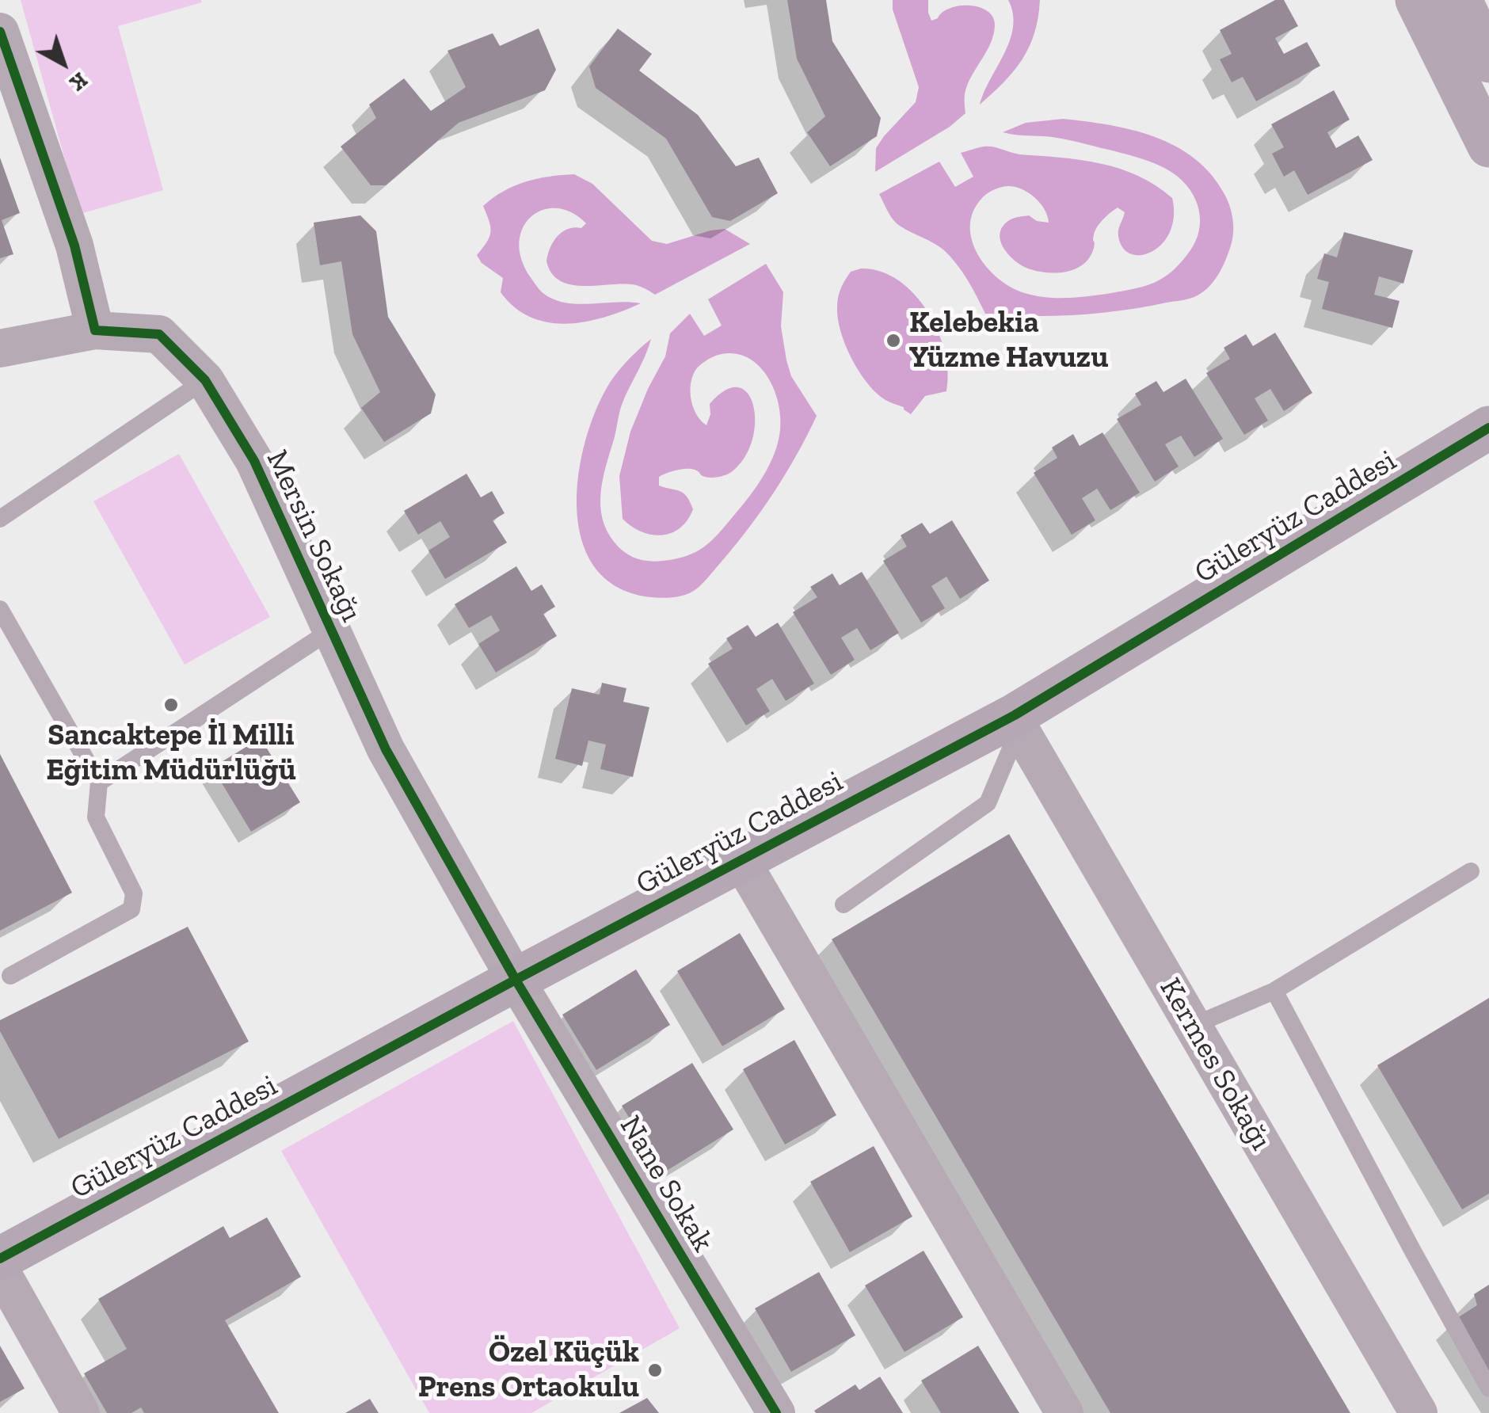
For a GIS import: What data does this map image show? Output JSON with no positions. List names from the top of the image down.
{
  "streets": {
    "street": [
      "Güleryüz Caddesi",
      "Mersin Sokağı",
      "Kermes Sokağı",
      "Nane Sokak"
    ]
  },
  "crossings": [
    ["Güleryüz Caddesi", "Mersin Sokağı"],
    ["Güleryüz Caddesi", "Kermes Sokağı"],
    ["Güleryüz Caddesi", "Nane Sokak"],
    ["Mersin Sokağı", "Nane Sokak"]
  ],
  "places": ["Kelebekia Yüzme Havuzu", "Sancaktepe İl Milli Eğitim Müdürlüğü", "Özel Küçük Prens Ortaokulu"],
  "north": "bottom right"
}
